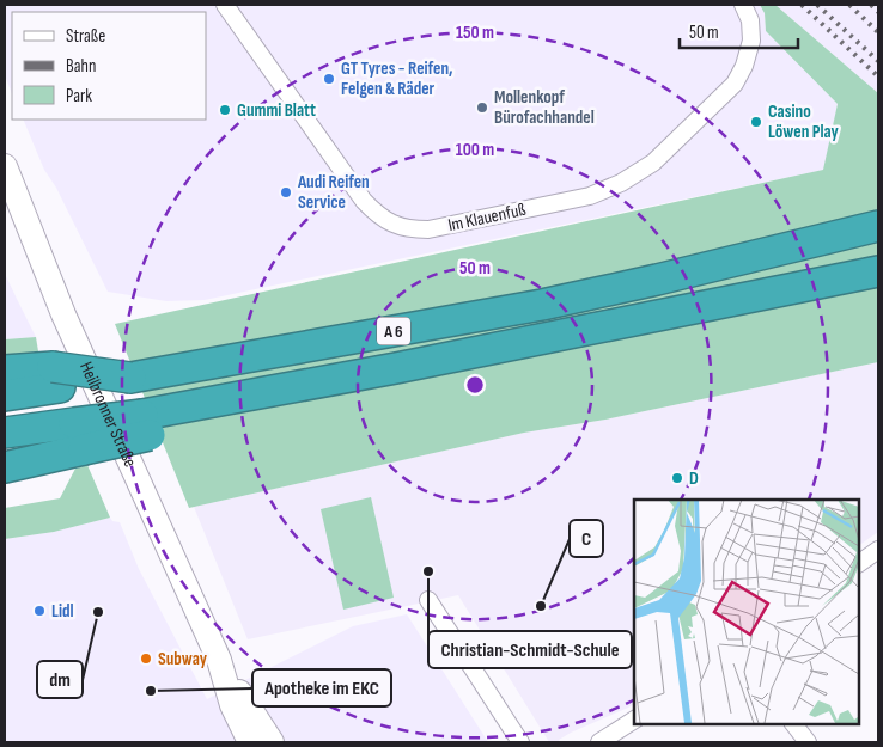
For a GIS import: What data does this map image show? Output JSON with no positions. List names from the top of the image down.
{
  "streets": {
    "highway": ["A 6"],
    "main road": ["Heilbronner Straße"],
    "street": ["Im Klauenfuß"]
  },
  "places": [
    "GT Tyres - Reifen, Felgen & Räder",
    "Mollenkopf Bürofachhandel",
    "Gummi Blatt",
    "Casino Löwen Play",
    "Audi Reifen Service",
    "D",
    "Christian-Schmidt-Schule",
    "C",
    "Lidl",
    "dm",
    "Subway",
    "Apotheke im EKC"
  ],
  "legend": ["Straße", "Bahn", "Park"],
  "scale_bar": "50 m",
  "rings": ["150 m", "100 m", "50 m"]
}
